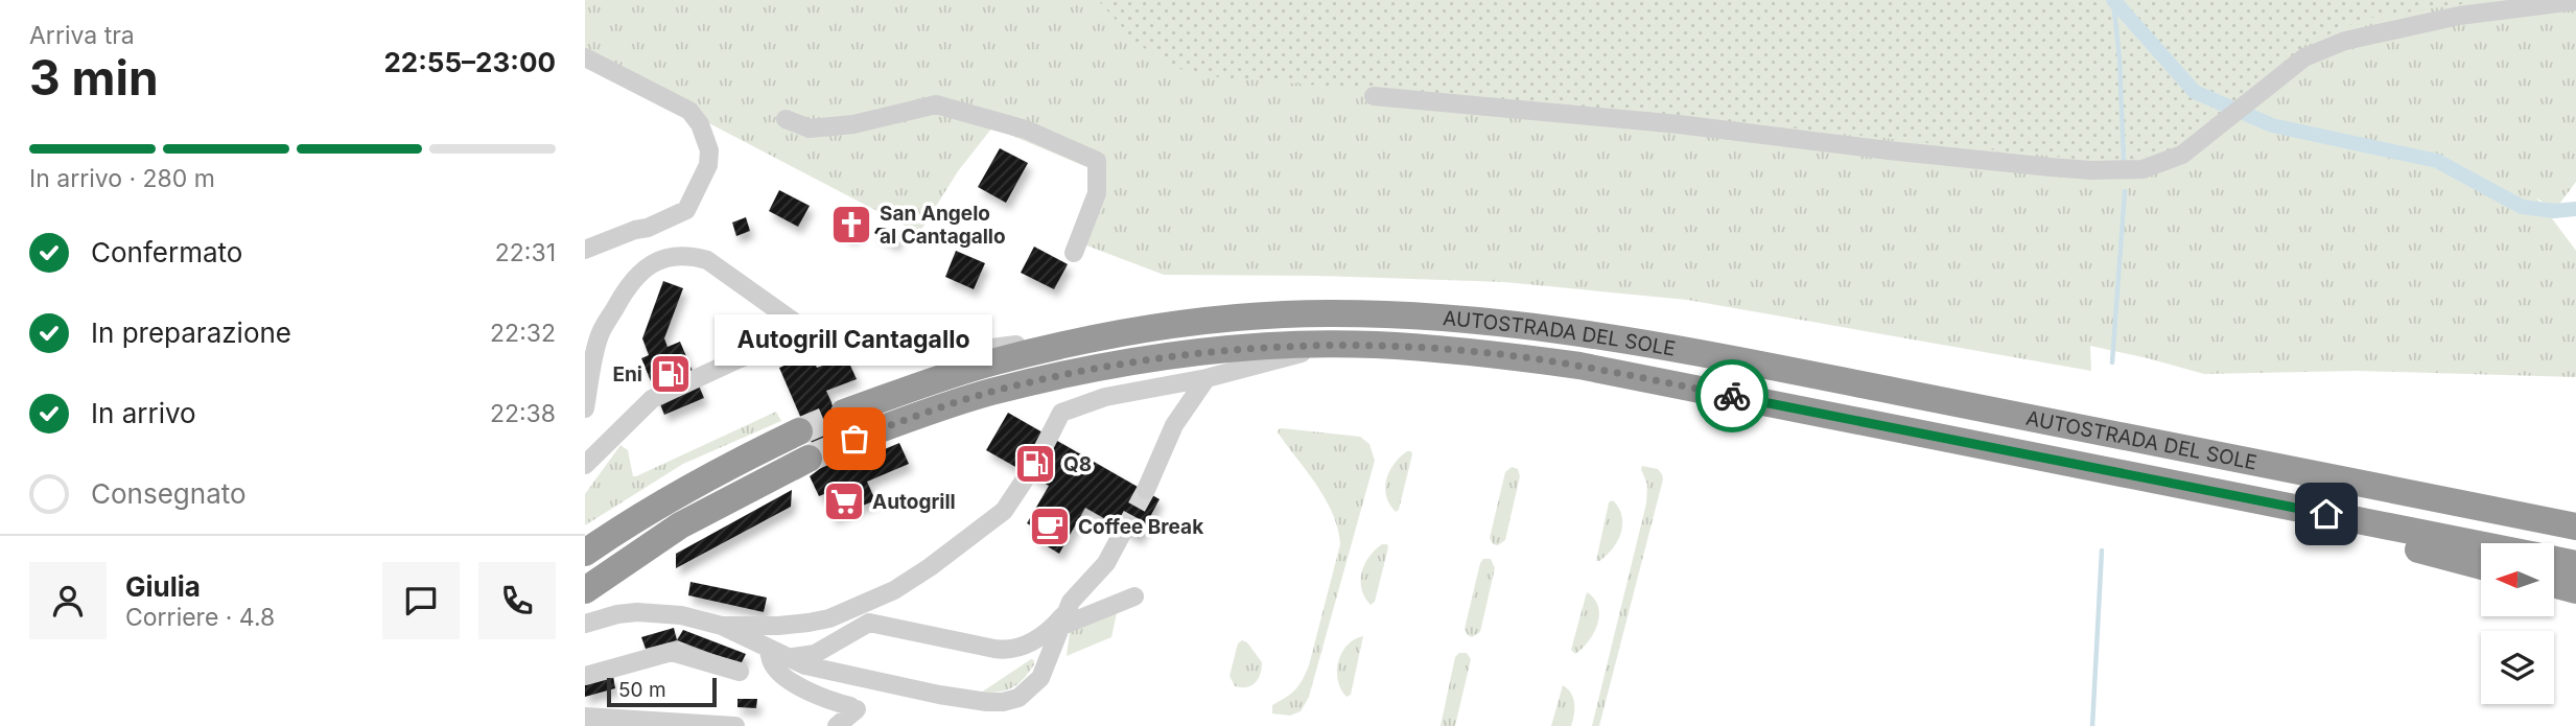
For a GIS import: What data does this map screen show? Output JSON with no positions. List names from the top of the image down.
{
  "streets": {
    "highway": ["AUTOSTRADA DEL SOLE"]
  },
  "places": {
    "church": ["San Angelo al Cantagallo"],
    "fuel station": ["Eni", "Q8"],
    "other": ["Autogrill Cantagallo"],
    "supermarket": ["Autogrill"],
    "cafe": ["Coffee Break"]
  },
  "scale_bar": "50 m",
  "north": "left",
  "page": {
    "heading": ["3 min", "Arriva tra", "22:55–23:00"],
    "panel": ["Giulia", "Corriere · 4.8"],
    "bar": "In arrivo · 280 m",
    "list": [
      ["Confermato", "22:31"],
      ["In preparazione", "22:32"],
      ["In arrivo", "22:38"],
      "Consegnato"
    ],
    "bubble": "Autogrill Cantagallo",
    "scale": "50 m"
  }
}
